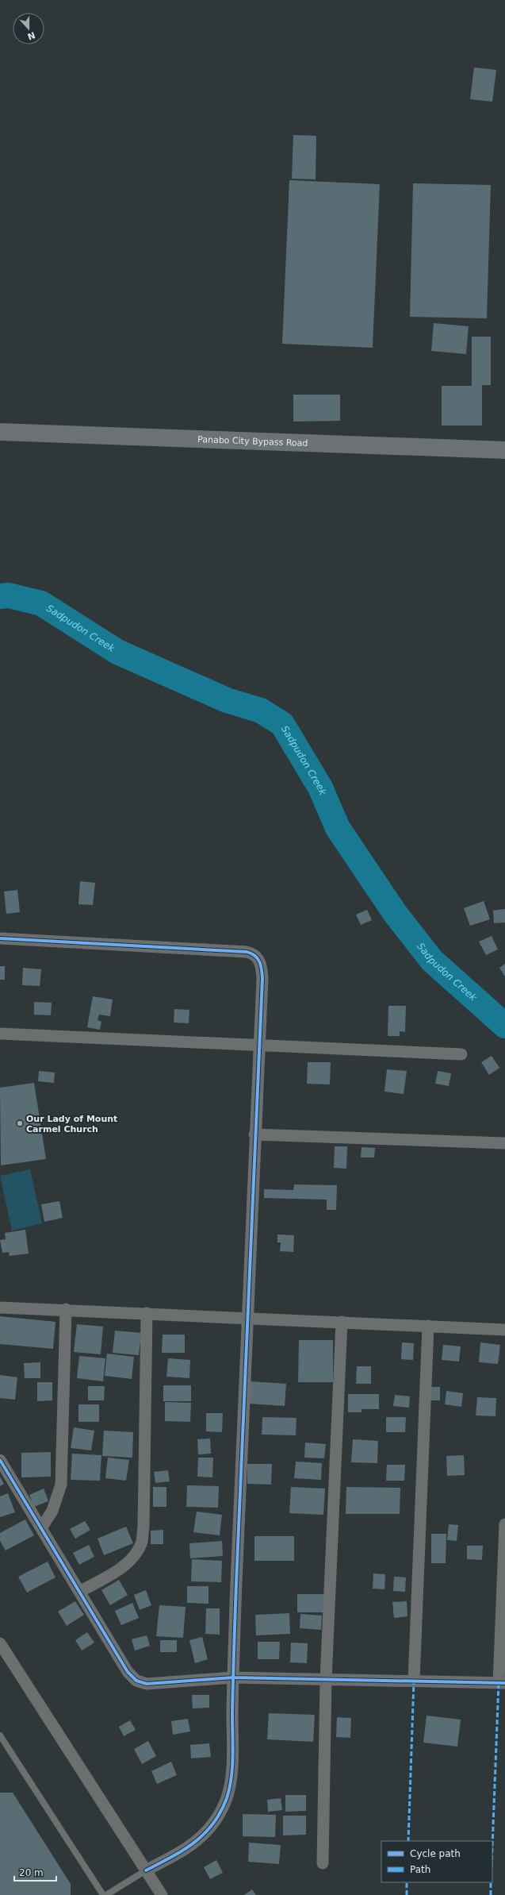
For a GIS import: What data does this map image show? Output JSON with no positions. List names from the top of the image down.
{
  "streets": {
    "main road": ["Panabo City Bypass Road"]
  },
  "water": ["Sadpudon Creek"],
  "places": ["Our Lady of Mount Carmel Church"],
  "legend": ["Cycle path", "Path"],
  "scale_bar": "20 m",
  "north": "bottom"
}
